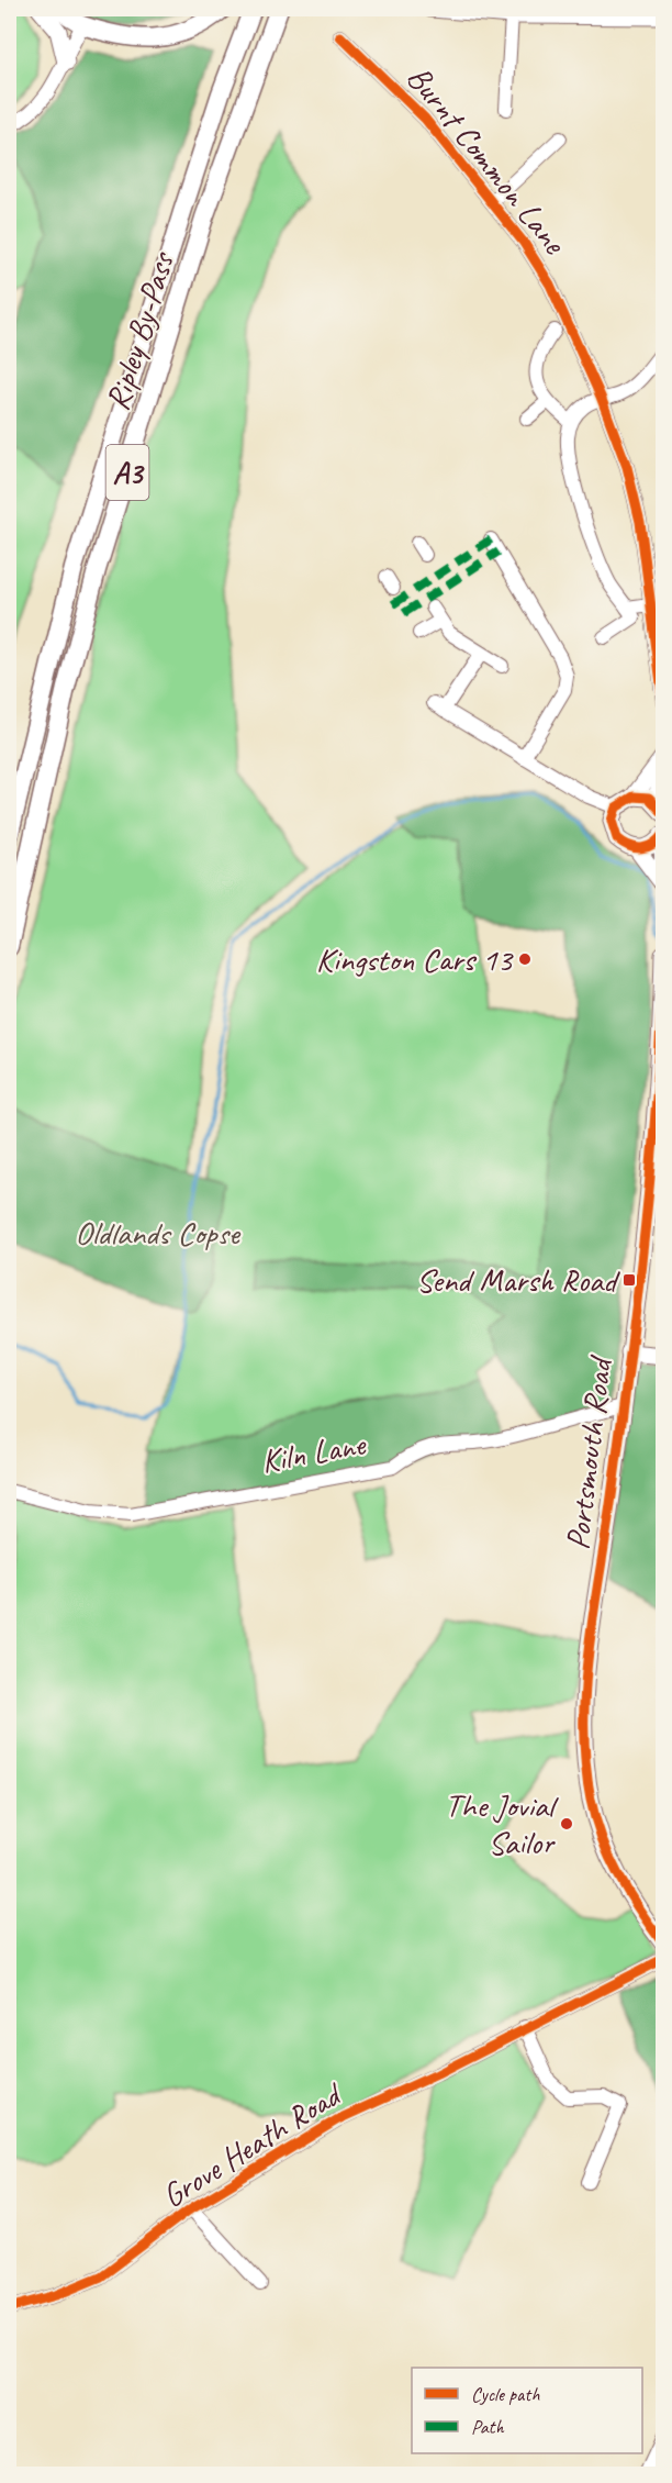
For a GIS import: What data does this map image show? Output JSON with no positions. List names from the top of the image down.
{
  "streets": {
    "highway": ["Ripley By-Pass", "A3"],
    "main road": ["Portsmouth Road"],
    "street": ["Burnt Common Lane", "Kiln Lane", "Grove Heath Road"]
  },
  "crossings": [
    ["Kiln Lane", "Portsmouth Road"]
  ],
  "parks": ["Oldlands Copse"],
  "places": {
    "other": ["Kingston Cars 13", "The Jovial Sailor"],
    "transit": ["Send Marsh Road"]
  },
  "legend": ["Cycle path", "Path"]
}
